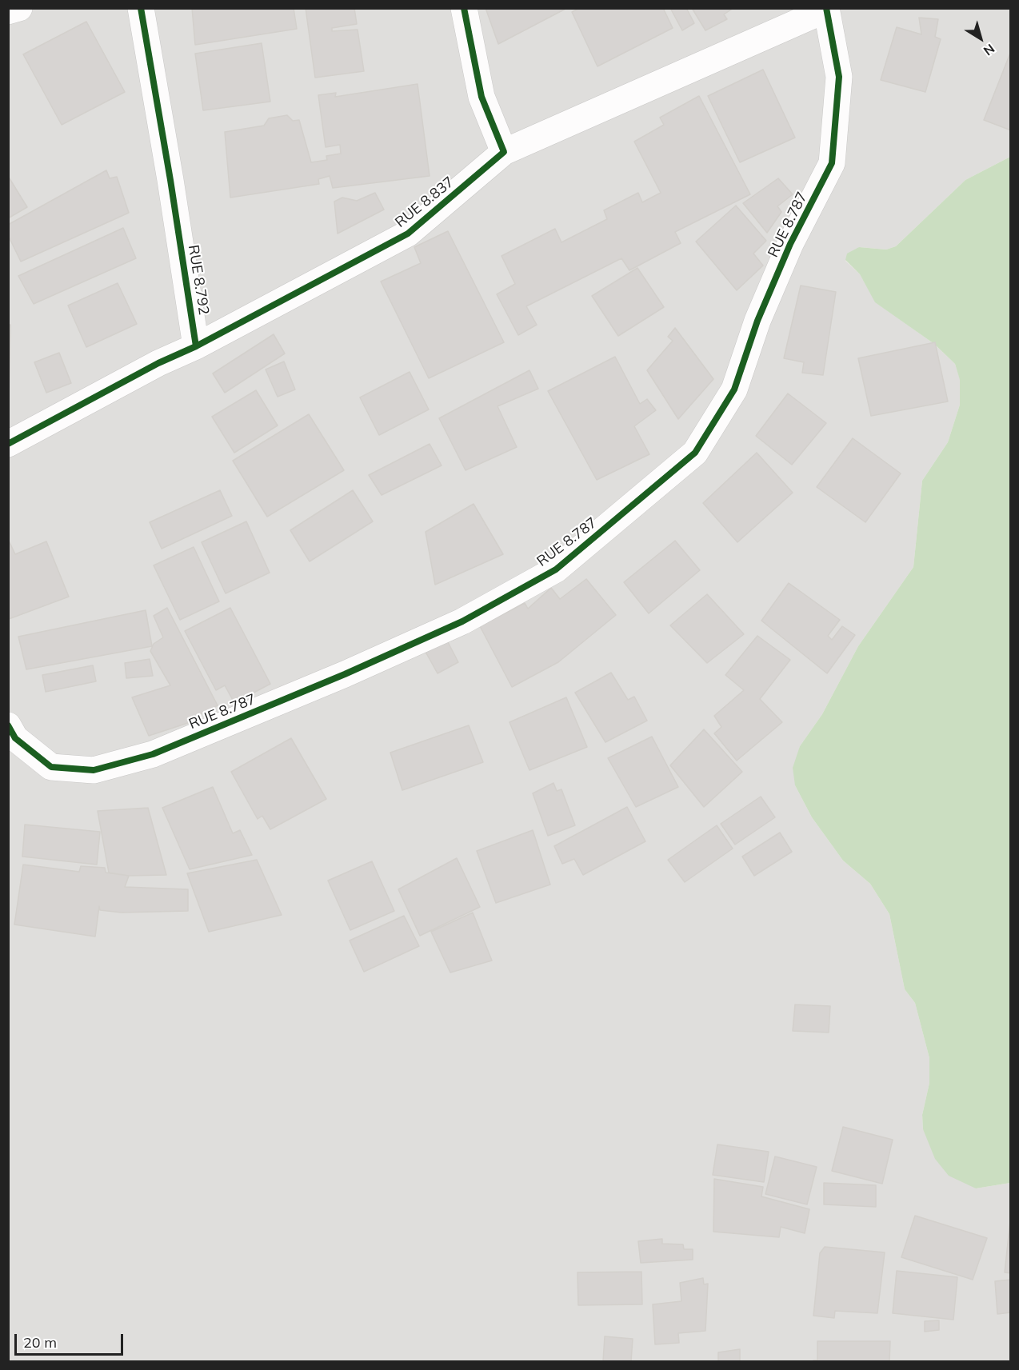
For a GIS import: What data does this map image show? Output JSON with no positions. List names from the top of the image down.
{
  "streets": {
    "street": ["RUE 8.837", "RUE 8.787", "RUE 8.792"]
  },
  "crossings": [
    ["RUE 8.837", "RUE 8.787"],
    ["RUE 8.837", "RUE 8.792"]
  ],
  "scale_bar": "20 m",
  "north": "bottom right"
}
